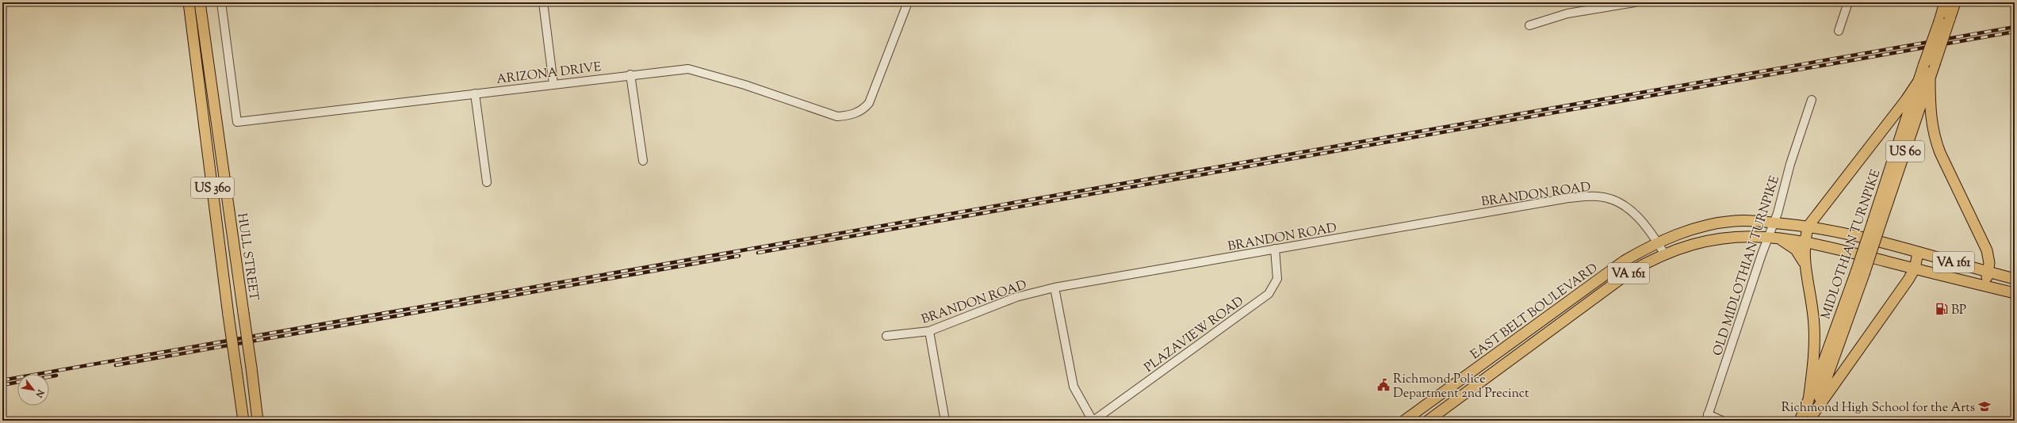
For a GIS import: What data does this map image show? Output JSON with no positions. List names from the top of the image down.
{
  "streets": {
    "main road": [
      "US 60",
      "US 360",
      "MIDLOTHIAN TURNPIKE",
      "HULL STREET",
      "VA 161",
      "EAST BELT BOULEVARD"
    ],
    "street": [
      "ARIZONA DRIVE",
      "BRANDON ROAD",
      "OLD MIDLOTHIAN TURNPIKE",
      "PLAZAVIEW ROAD"
    ]
  },
  "crossings": [
    ["BRANDON ROAD", "EAST BELT BOULEVARD"],
    ["BRANDON ROAD", "PLAZAVIEW ROAD"],
    ["VA 161", "EAST BELT BOULEVARD"],
    ["OLD MIDLOTHIAN TURNPIKE", "EAST BELT BOULEVARD"]
  ],
  "places": {
    "fuel station": ["BP"],
    "public building": ["Richmond Police Department 2nd Precinct"],
    "school or university": ["Richmond High School for the Arts"]
  },
  "north": "bottom right"
}
